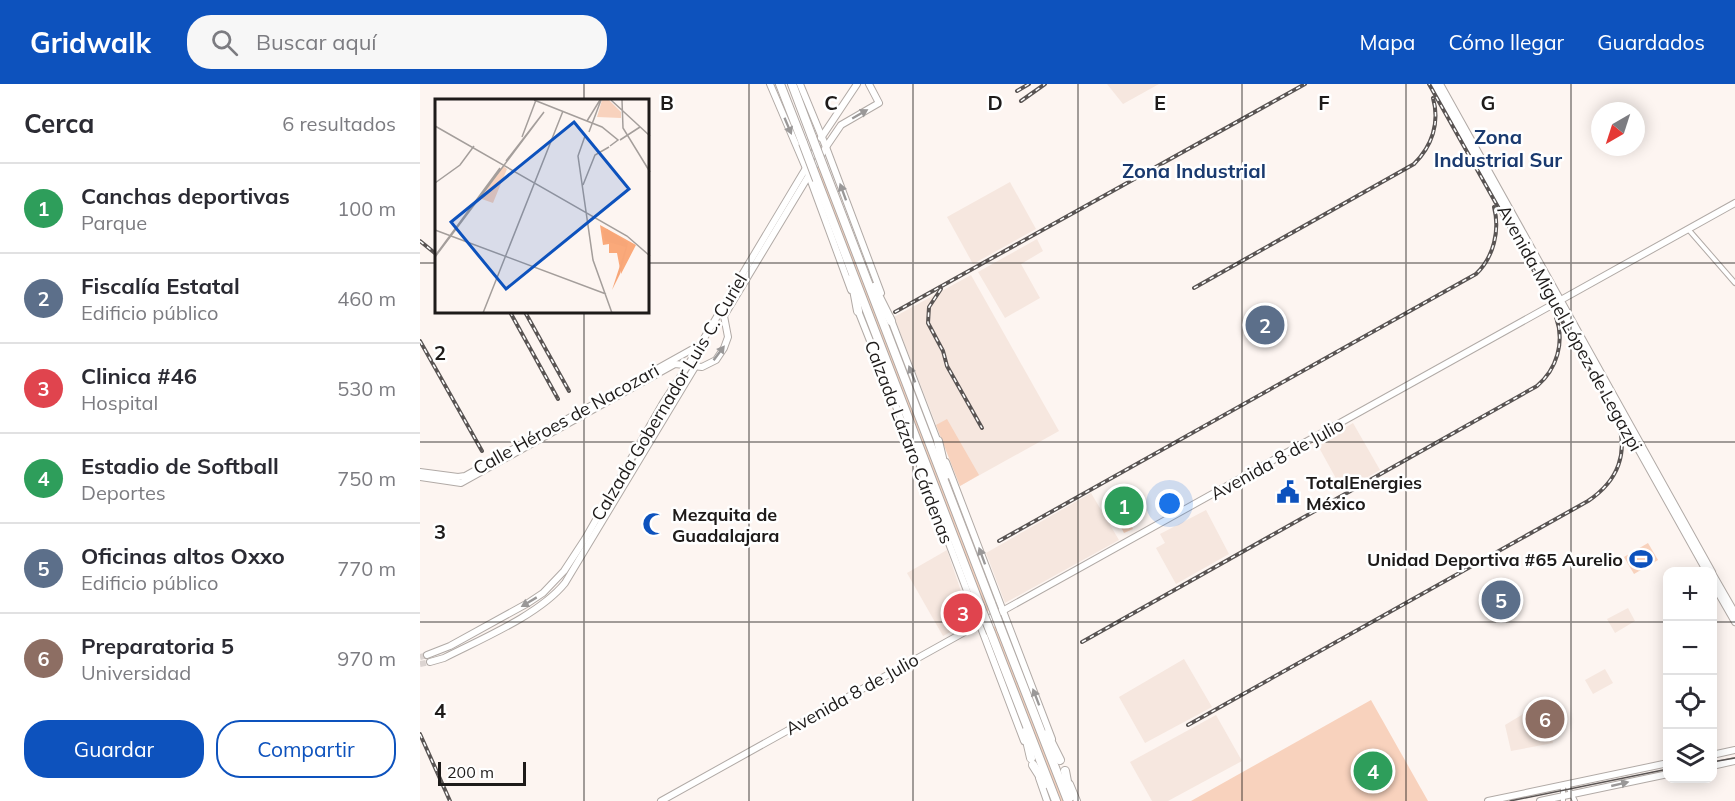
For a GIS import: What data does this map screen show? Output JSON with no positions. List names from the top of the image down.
{
  "streets": {
    "highway": ["Calzada Lázaro Cárdenas"],
    "main road": [
      "Avenida Miguel López de Legazpi",
      "Calzada Gobernador Luis C. Curiel",
      "Calle Héroes de Nacozari",
      "Avenida 8 de Julio"
    ]
  },
  "crossings": [
    ["Avenida Miguel López de Legazpi", "Avenida 8 de Julio"],
    ["Calzada Gobernador Luis C. Curiel", "Calle Héroes de Nacozari"],
    ["Calzada Gobernador Luis C. Curiel", "Calzada Lázaro Cárdenas"],
    ["Calzada Lázaro Cárdenas", "Avenida 8 de Julio"]
  ],
  "districts": ["Zona Industrial Sur", "Zona Industrial"],
  "places": {
    "public building": ["TotalEnergies México"],
    "mosque": ["Mezquita de Guadalajara"],
    "sports": ["Unidad Deportiva #65 Aurelio"]
  },
  "scale_bar": "200 m",
  "north": "bottom left",
  "page": {
    "header": "Gridwalk",
    "search": "Buscar aquí",
    "nav": ["Mapa", "Cómo llegar", "Guardados"],
    "heading": ["Cerca", "6 resultados"],
    "list": [
      {
        "mark": "1",
        "name": "Canchas deportivas",
        "note": "Parque",
        "value": "100 m"
      },
      {
        "mark": "2",
        "name": "Fiscalía Estatal",
        "note": "Edificio público",
        "value": "460 m"
      },
      {
        "mark": "3",
        "name": "Clinica #46",
        "note": "Hospital",
        "value": "530 m"
      },
      {
        "mark": "4",
        "name": "Estadio de Softball",
        "note": "Deportes",
        "value": "750 m"
      },
      {
        "mark": "5",
        "name": "Oficinas altos Oxxo",
        "note": "Edificio público",
        "value": "770 m"
      },
      {
        "mark": "6",
        "name": "Preparatoria 5",
        "note": "Universidad",
        "value": "970 m"
      }
    ],
    "pins": [
      "2",
      "1",
      "5",
      "3",
      "6",
      "4"
    ],
    "map_buttons": ["+", "−"],
    "buttons": ["Guardar", "Compartir"],
    "scale": "200 m"
  },
  "grid": {
    "columns": [
      "B",
      "C",
      "D",
      "E",
      "F",
      "G"
    ],
    "rows": ["2", "3", "4"]
  }
}
